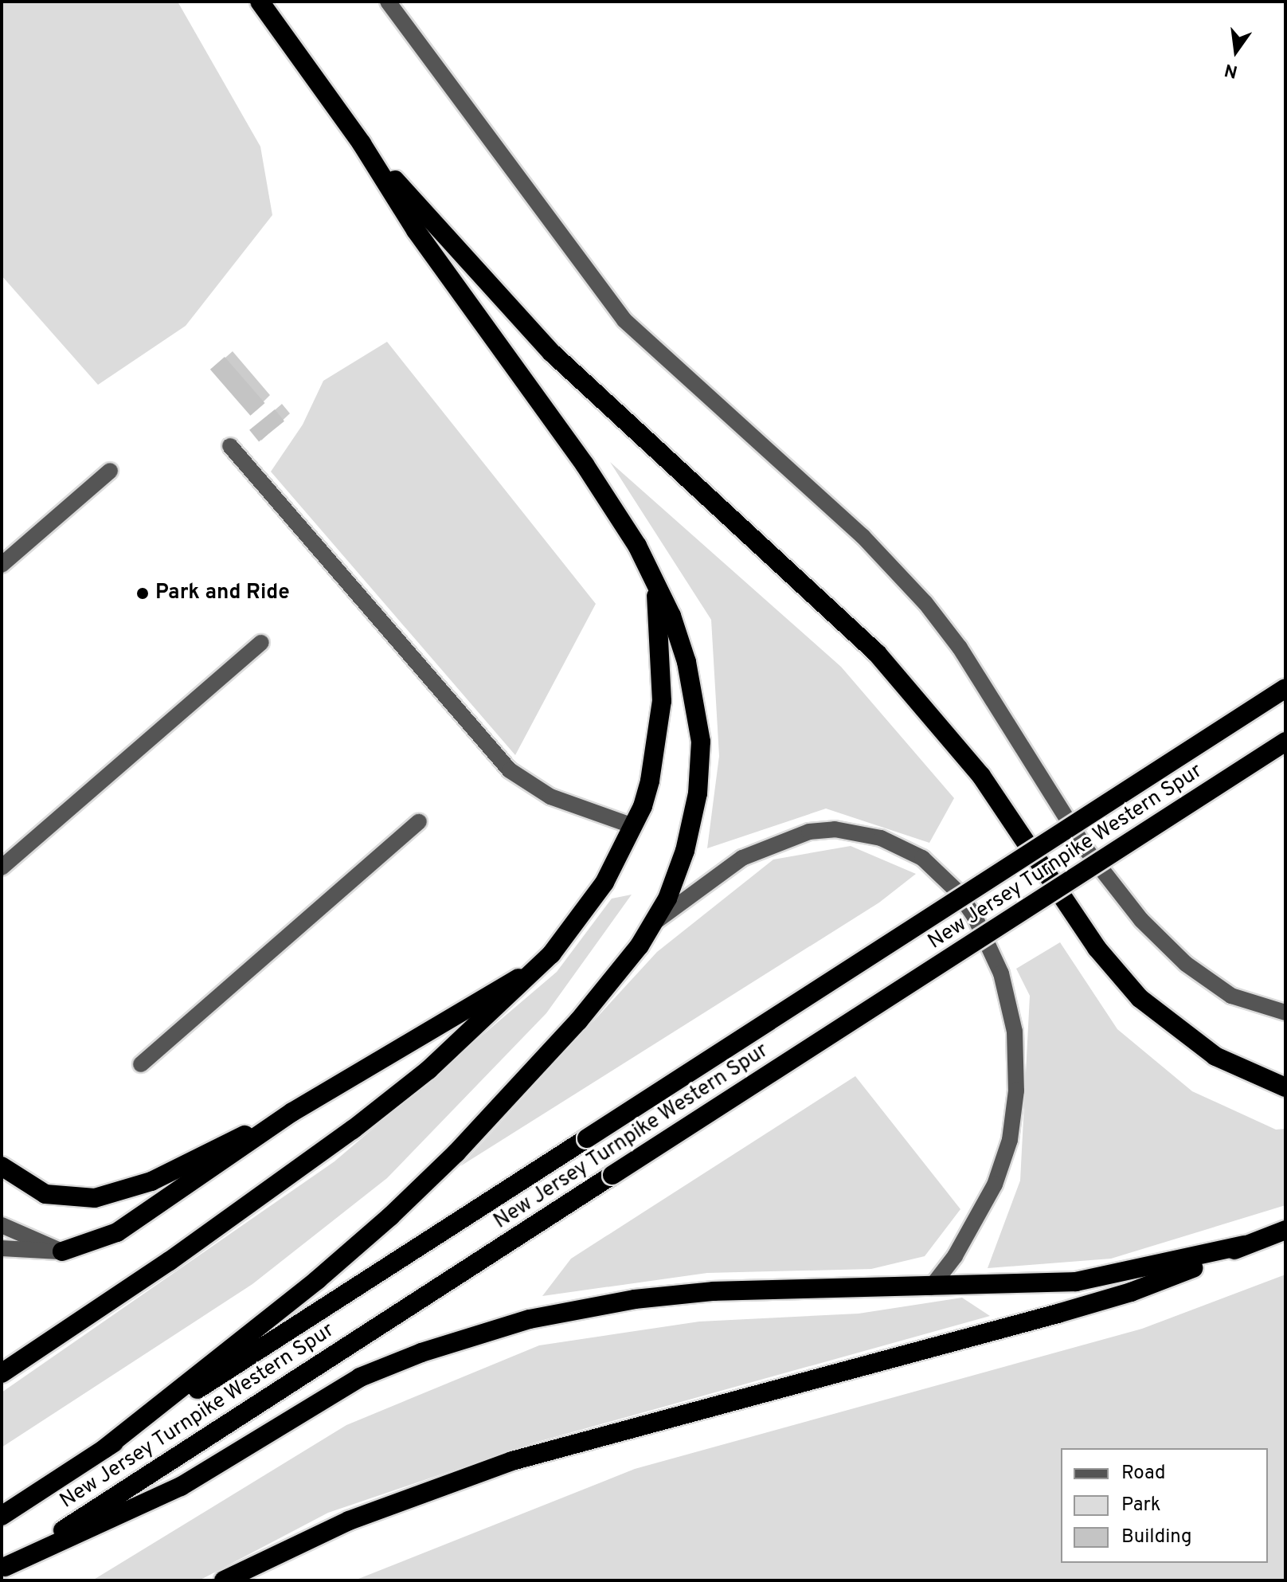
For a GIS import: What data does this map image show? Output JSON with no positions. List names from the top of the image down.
{
  "streets": {
    "highway": ["New Jersey Turnpike Western Spur"]
  },
  "places": ["Park and Ride"],
  "legend": ["Road", "Park", "Building"],
  "north": "bottom"
}
